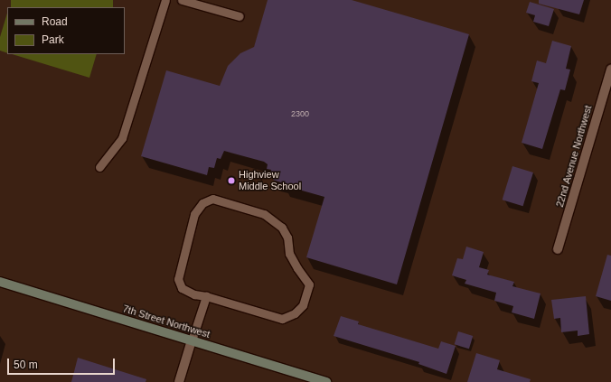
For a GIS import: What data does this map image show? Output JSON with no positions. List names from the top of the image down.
{
  "streets": {
    "street": ["22nd Avenue Northwest", "7th Street Northwest"]
  },
  "places": ["Highview Middle School"],
  "house_numbers": ["2300"],
  "legend": ["Road", "Park"],
  "scale_bar": "50 m"
}
